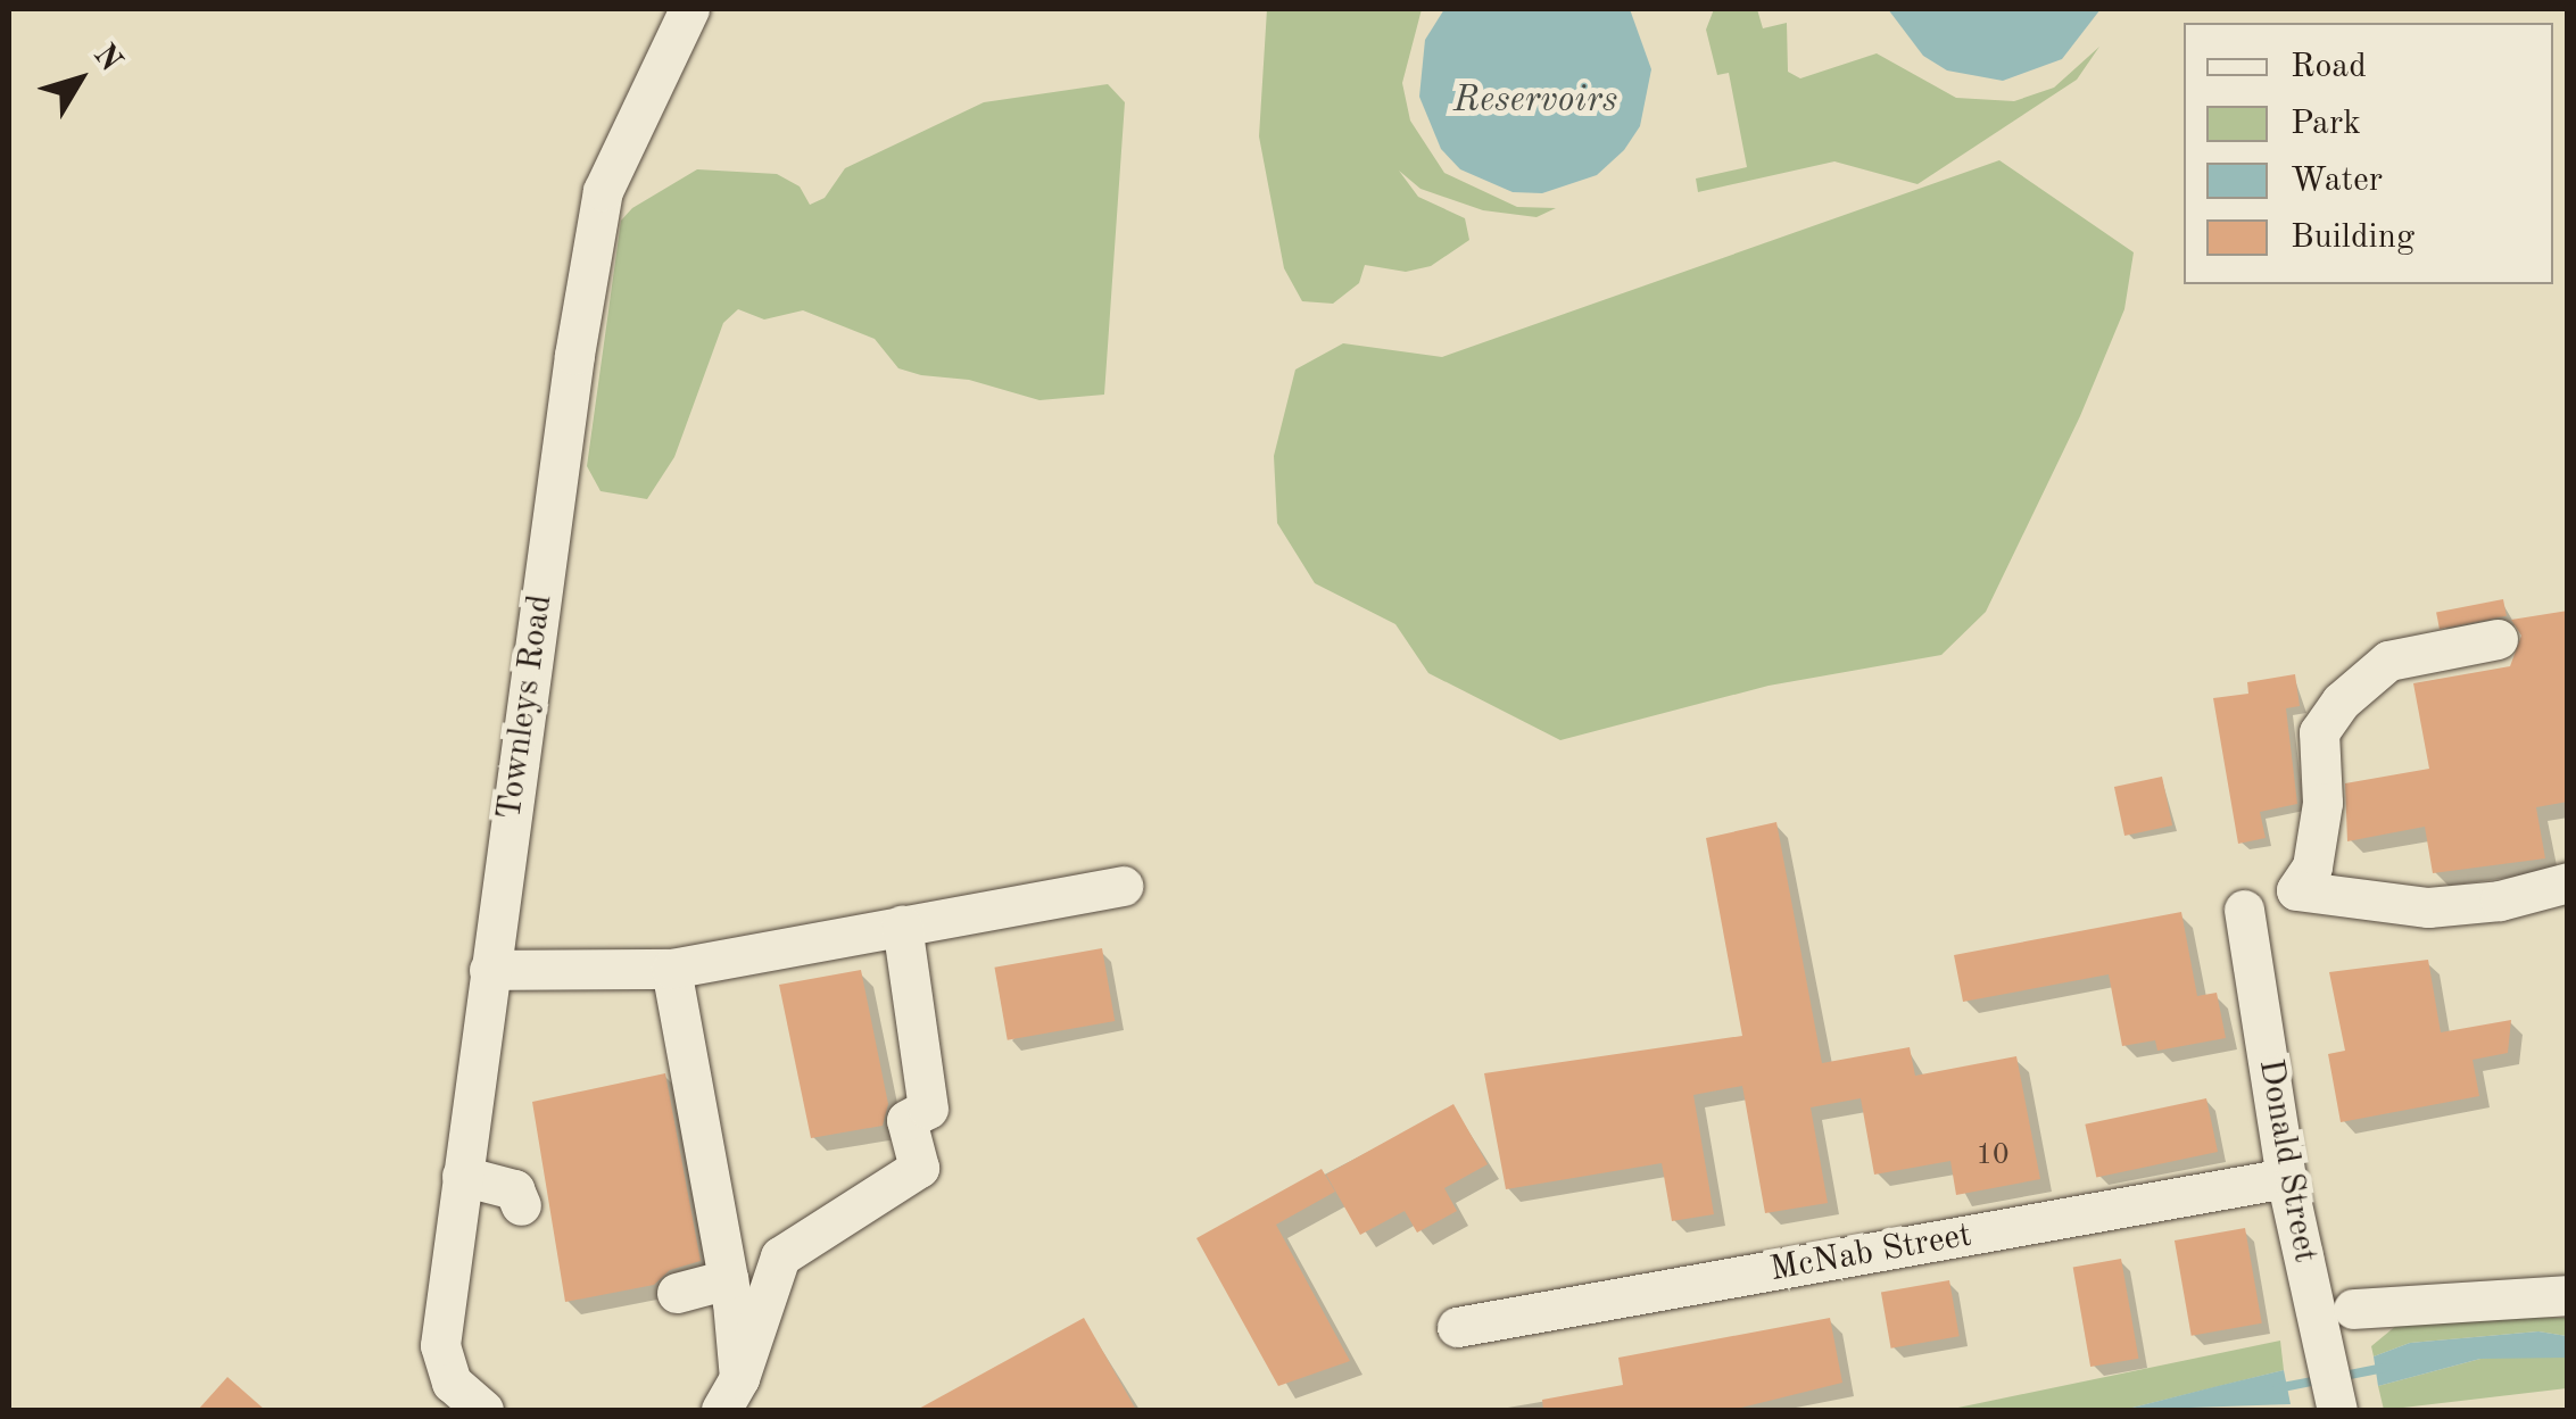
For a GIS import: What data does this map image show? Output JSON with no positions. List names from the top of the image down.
{
  "streets": {
    "street": ["Townleys Road", "Donald Street", "McNab Street"]
  },
  "crossings": [
    ["Donald Street", "McNab Street"]
  ],
  "water": ["Reservoirs"],
  "house_numbers": ["10"],
  "legend": [
    "Road",
    "Park",
    "Water",
    "Building"
  ],
  "north": "top right"
}
